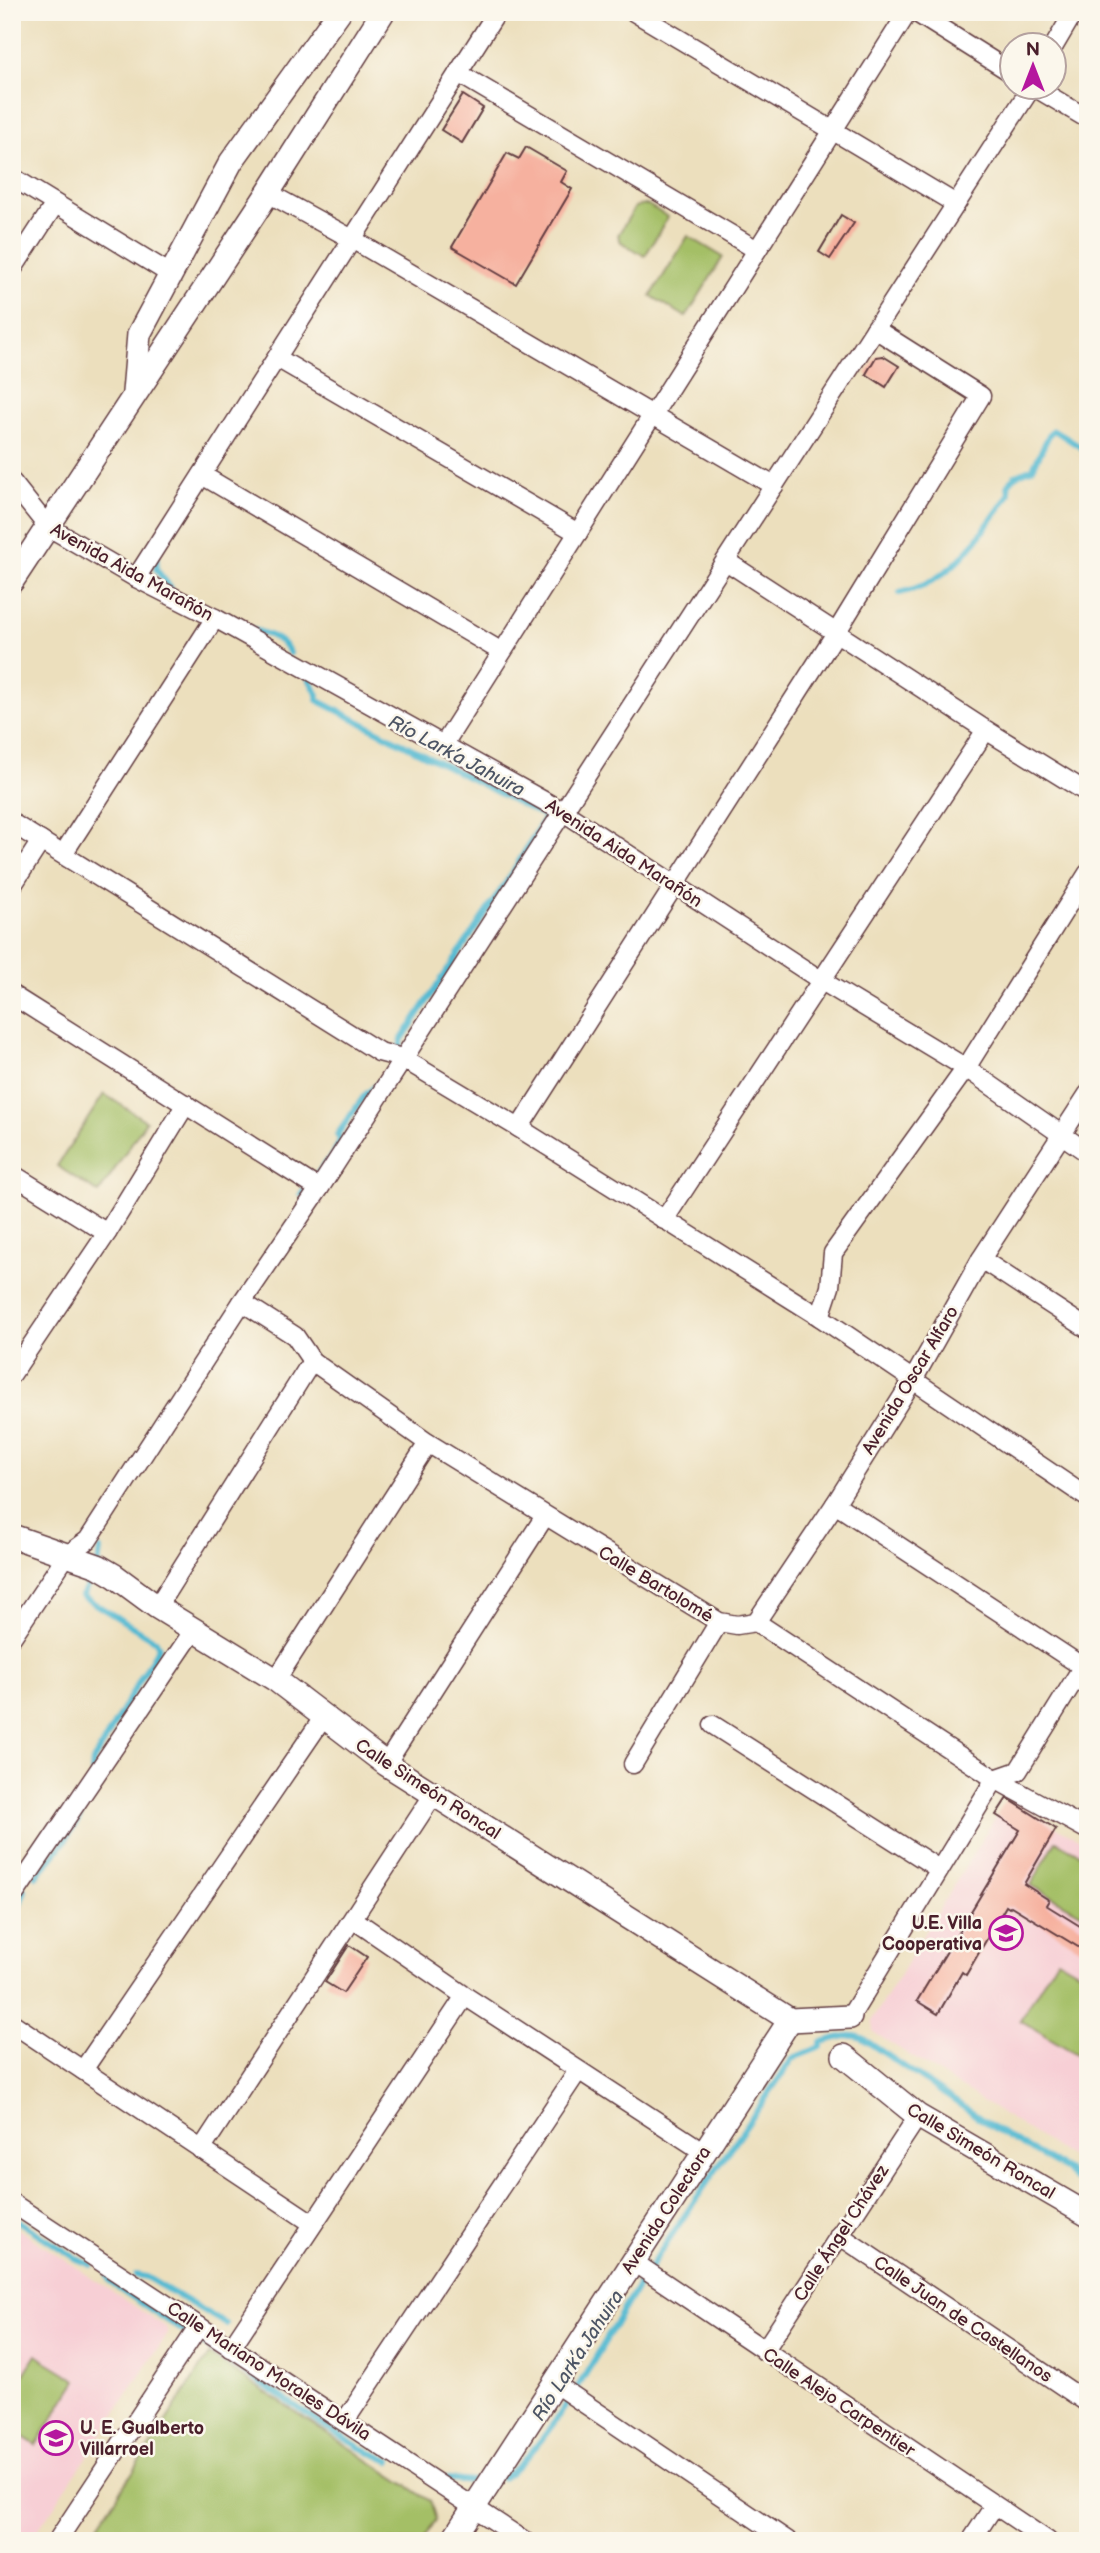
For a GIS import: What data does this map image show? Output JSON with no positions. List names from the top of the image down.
{
  "streets": {
    "street": [
      "Avenida Aida Marañón",
      "Avenida Oscar Alfaro",
      "Calle Bartolomé",
      "Calle Simeón Roncal",
      "Avenida Colectora",
      "Calle Ángel Chávez",
      "Calle Juan de Castellanos",
      "Calle Mariano Morales Dávila",
      "Calle Alejo Carpentier"
    ]
  },
  "crossings": [
    ["Avenida Aida Marañón", "Avenida Oscar Alfaro"],
    ["Avenida Oscar Alfaro", "Calle Bartolomé"],
    ["Calle Simeón Roncal", "Avenida Colectora"],
    ["Calle Simeón Roncal", "Calle Ángel Chávez"],
    ["Avenida Colectora", "Calle Mariano Morales Dávila"],
    ["Avenida Colectora", "Calle Alejo Carpentier"],
    ["Calle Ángel Chávez", "Calle Juan de Castellanos"],
    ["Calle Ángel Chávez", "Calle Alejo Carpentier"]
  ],
  "water": ["Río Lark’a Jahuira"],
  "places": {
    "school or university": ["U.E. Villa Cooperativa", "U. E. Gualberto Villarroel"]
  },
  "north": "top"
}
